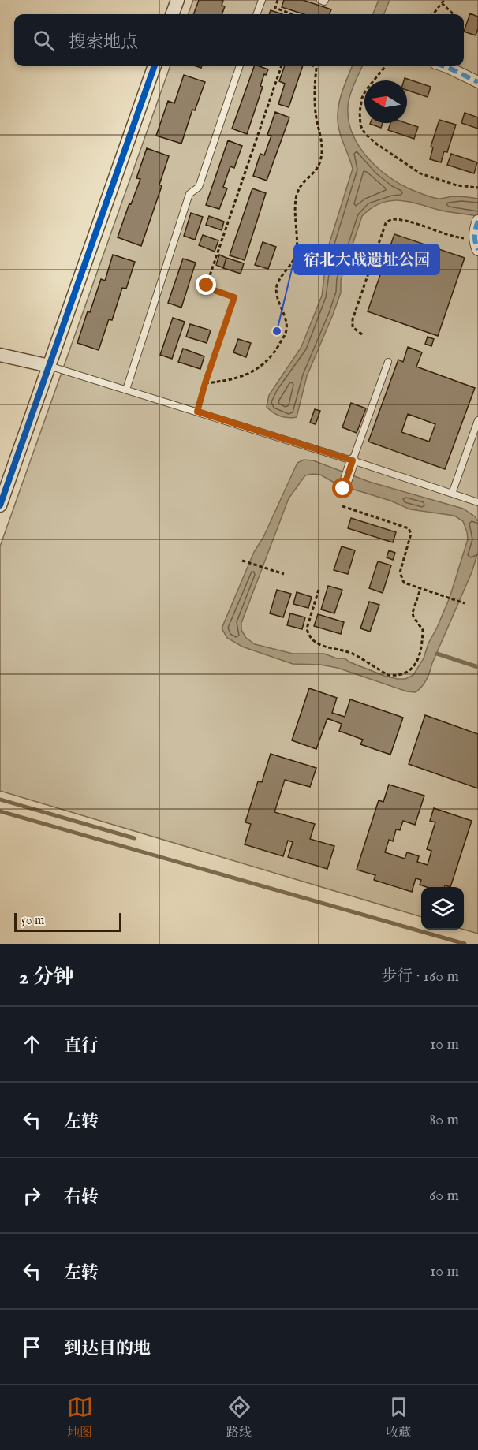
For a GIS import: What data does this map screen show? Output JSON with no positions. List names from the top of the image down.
{
  "places": ["宿北大战遗址公园"],
  "scale_bar": "50 m",
  "north": "left",
  "page": {
    "search": "搜索地点",
    "scale": "50 m",
    "heading": ["2 分钟", "步行 · 160 m"],
    "list": [
      ["直行", "10 m"],
      ["左转", "80 m"],
      ["右转", "60 m"],
      ["左转", "10 m"],
      "到达目的地"
    ],
    "nav": ["地图", "路线", "收藏"]
  }
}
